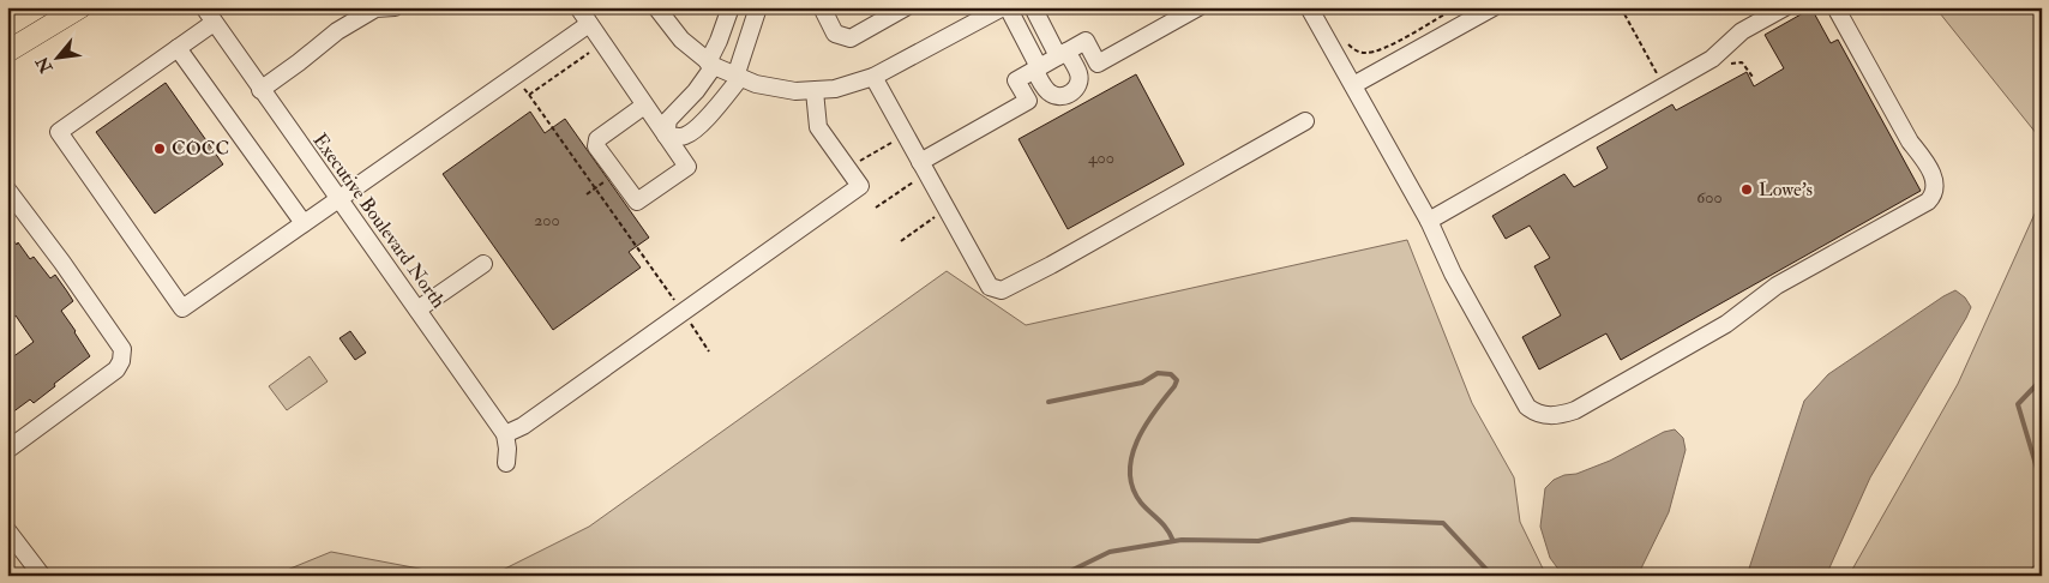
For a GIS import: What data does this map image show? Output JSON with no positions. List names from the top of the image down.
{
  "streets": {
    "street": ["Executive Boulevard North"]
  },
  "places": ["COCC", "Lowe's"],
  "house_numbers": ["400", "600", "200"],
  "north": "bottom left"
}
